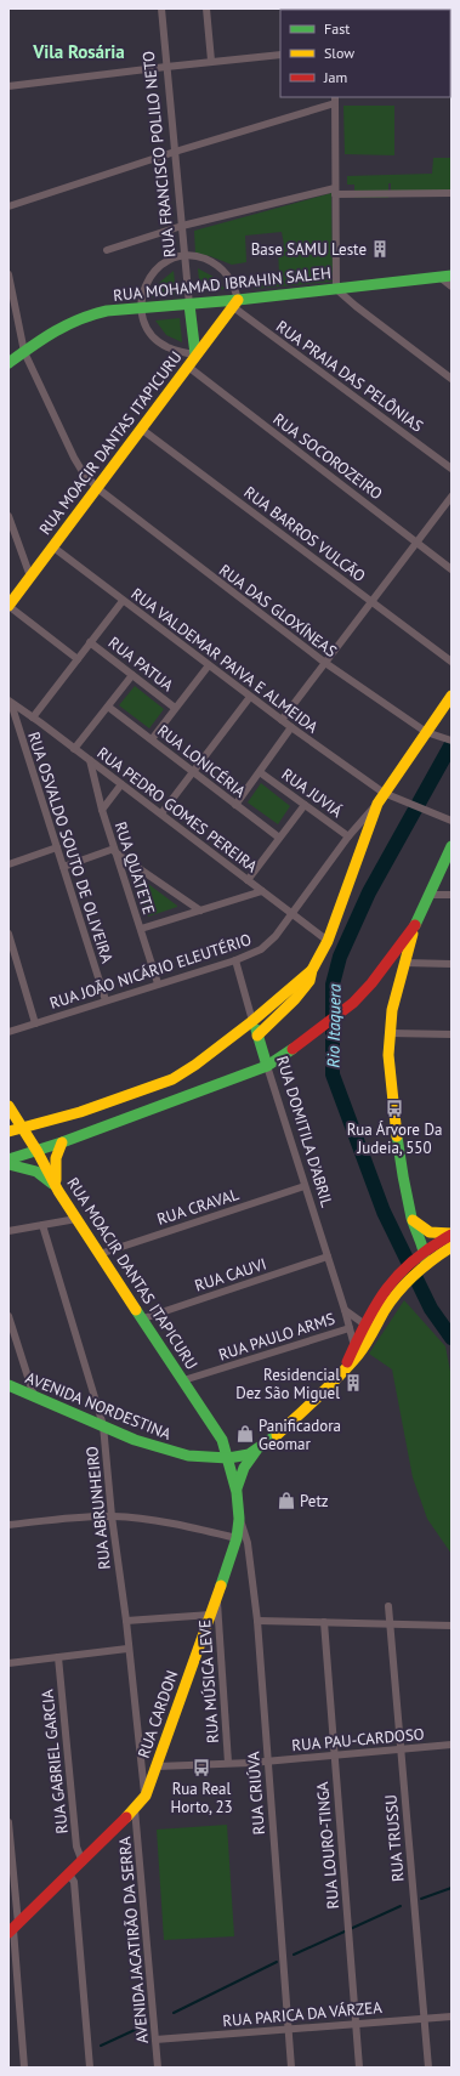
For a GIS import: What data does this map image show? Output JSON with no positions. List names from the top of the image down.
{
  "streets": {
    "street": [
      "RUA FRANCISCO POLILO NETO",
      "RUA MOHAMAD IBRAHIN SALEH",
      "RUA PRAIA DAS PELÔNIAS",
      "RUA MOACIR DANTAS ITAPICURU",
      "RUA SOCOROZEIRO",
      "RUA BARROS VULCÃO",
      "RUA DAS GLOXÍNEAS",
      "RUA VALDEMAR PAIVA E ALMEIDA",
      "RUA PATUA",
      "RUA LONICÉRIA",
      "RUA JUVIÁ",
      "RUA PEDRO GOMES PEREIRA",
      "RUA OSVALDO SOUTO DE OLIVEIRA",
      "RUA QUATETE",
      "RUA JOÃO NICÁRIO ELEUTÉRIO",
      "RUA DOMITILA D'ABRIL",
      "RUA CRAVAL",
      "RUA CAUVI",
      "RUA PAULO ARMS",
      "AVENIDA NORDESTINA",
      "RUA ABRUNHEIRO",
      "RUA MÚSICA LEVE",
      "RUA CARDON",
      "RUA PAU-CARDOSO",
      "RUA GABRIEL GARCIA",
      "RUA CRIÚVA",
      "RUA TRUSSU",
      "RUA LOURO-TINGA",
      "AVENIDA JACATIRÃO DA SERRA",
      "RUA PARICA DA VÁRZEA"
    ]
  },
  "crossings": [
    ["RUA FRANCISCO POLILO NETO", "RUA MOHAMAD IBRAHIN SALEH"],
    ["RUA FRANCISCO POLILO NETO", "RUA MOACIR DANTAS ITAPICURU"],
    ["RUA MOHAMAD IBRAHIN SALEH", "RUA PRAIA DAS PELÔNIAS"],
    ["RUA MOHAMAD IBRAHIN SALEH", "RUA MOACIR DANTAS ITAPICURU"],
    ["RUA MOHAMAD IBRAHIN SALEH", "RUA DAS GLOXÍNEAS"],
    ["RUA PRAIA DAS PELÔNIAS", "RUA MOACIR DANTAS ITAPICURU"],
    ["RUA MOACIR DANTAS ITAPICURU", "RUA SOCOROZEIRO"],
    ["RUA MOACIR DANTAS ITAPICURU", "RUA BARROS VULCÃO"],
    ["RUA MOACIR DANTAS ITAPICURU", "RUA DAS GLOXÍNEAS"],
    ["RUA MOACIR DANTAS ITAPICURU", "RUA VALDEMAR PAIVA E ALMEIDA"],
    ["RUA MOACIR DANTAS ITAPICURU", "RUA CRAVAL"],
    ["RUA MOACIR DANTAS ITAPICURU", "RUA CAUVI"],
    ["RUA MOACIR DANTAS ITAPICURU", "RUA PAULO ARMS"],
    ["RUA MOACIR DANTAS ITAPICURU", "AVENIDA NORDESTINA"],
    ["RUA MOACIR DANTAS ITAPICURU", "RUA CARDON"],
    ["RUA JUVIÁ", "RUA JOÃO NICÁRIO ELEUTÉRIO"],
    ["RUA PEDRO GOMES PEREIRA", "RUA OSVALDO SOUTO DE OLIVEIRA"],
    ["RUA PEDRO GOMES PEREIRA", "RUA QUATETE"],
    ["RUA PEDRO GOMES PEREIRA", "RUA JOÃO NICÁRIO ELEUTÉRIO"],
    ["RUA OSVALDO SOUTO DE OLIVEIRA", "RUA JOÃO NICÁRIO ELEUTÉRIO"],
    ["RUA QUATETE", "RUA JOÃO NICÁRIO ELEUTÉRIO"],
    ["RUA JOÃO NICÁRIO ELEUTÉRIO", "RUA DOMITILA D'ABRIL"],
    ["RUA DOMITILA D'ABRIL", "RUA CRAVAL"],
    ["RUA DOMITILA D'ABRIL", "RUA CAUVI"],
    ["RUA DOMITILA D'ABRIL", "RUA PAULO ARMS"],
    ["RUA DOMITILA D'ABRIL", "AVENIDA NORDESTINA"],
    ["AVENIDA NORDESTINA", "RUA ABRUNHEIRO"],
    ["AVENIDA NORDESTINA", "RUA CARDON"],
    ["RUA ABRUNHEIRO", "RUA CARDON"],
    ["RUA MÚSICA LEVE", "RUA CARDON"],
    ["RUA MÚSICA LEVE", "RUA PAU-CARDOSO"],
    ["RUA CARDON", "RUA PAU-CARDOSO"],
    ["RUA CARDON", "RUA GABRIEL GARCIA"],
    ["RUA CARDON", "RUA CRIÚVA"],
    ["RUA CARDON", "AVENIDA JACATIRÃO DA SERRA"],
    ["RUA PAU-CARDOSO", "RUA CRIÚVA"],
    ["RUA PAU-CARDOSO", "RUA TRUSSU"],
    ["RUA PAU-CARDOSO", "RUA LOURO-TINGA"],
    ["RUA CRIÚVA", "RUA PARICA DA VÁRZEA"],
    ["RUA TRUSSU", "RUA PARICA DA VÁRZEA"],
    ["RUA LOURO-TINGA", "RUA PARICA DA VÁRZEA"],
    ["AVENIDA JACATIRÃO DA SERRA", "RUA PARICA DA VÁRZEA"]
  ],
  "districts": ["Vila Rosária"],
  "water": ["Rio Itaquera"],
  "places": {
    "building": ["Base SAMU Leste", "Residencial Dez São Miguel"],
    "bus stop": ["Rua Árvore Da Judeia, 550", "Rua Real Horto, 23"],
    "shop": ["Panificadora Geomar", "Petz"]
  },
  "legend": ["Fast", "Slow", "Jam"]
}
